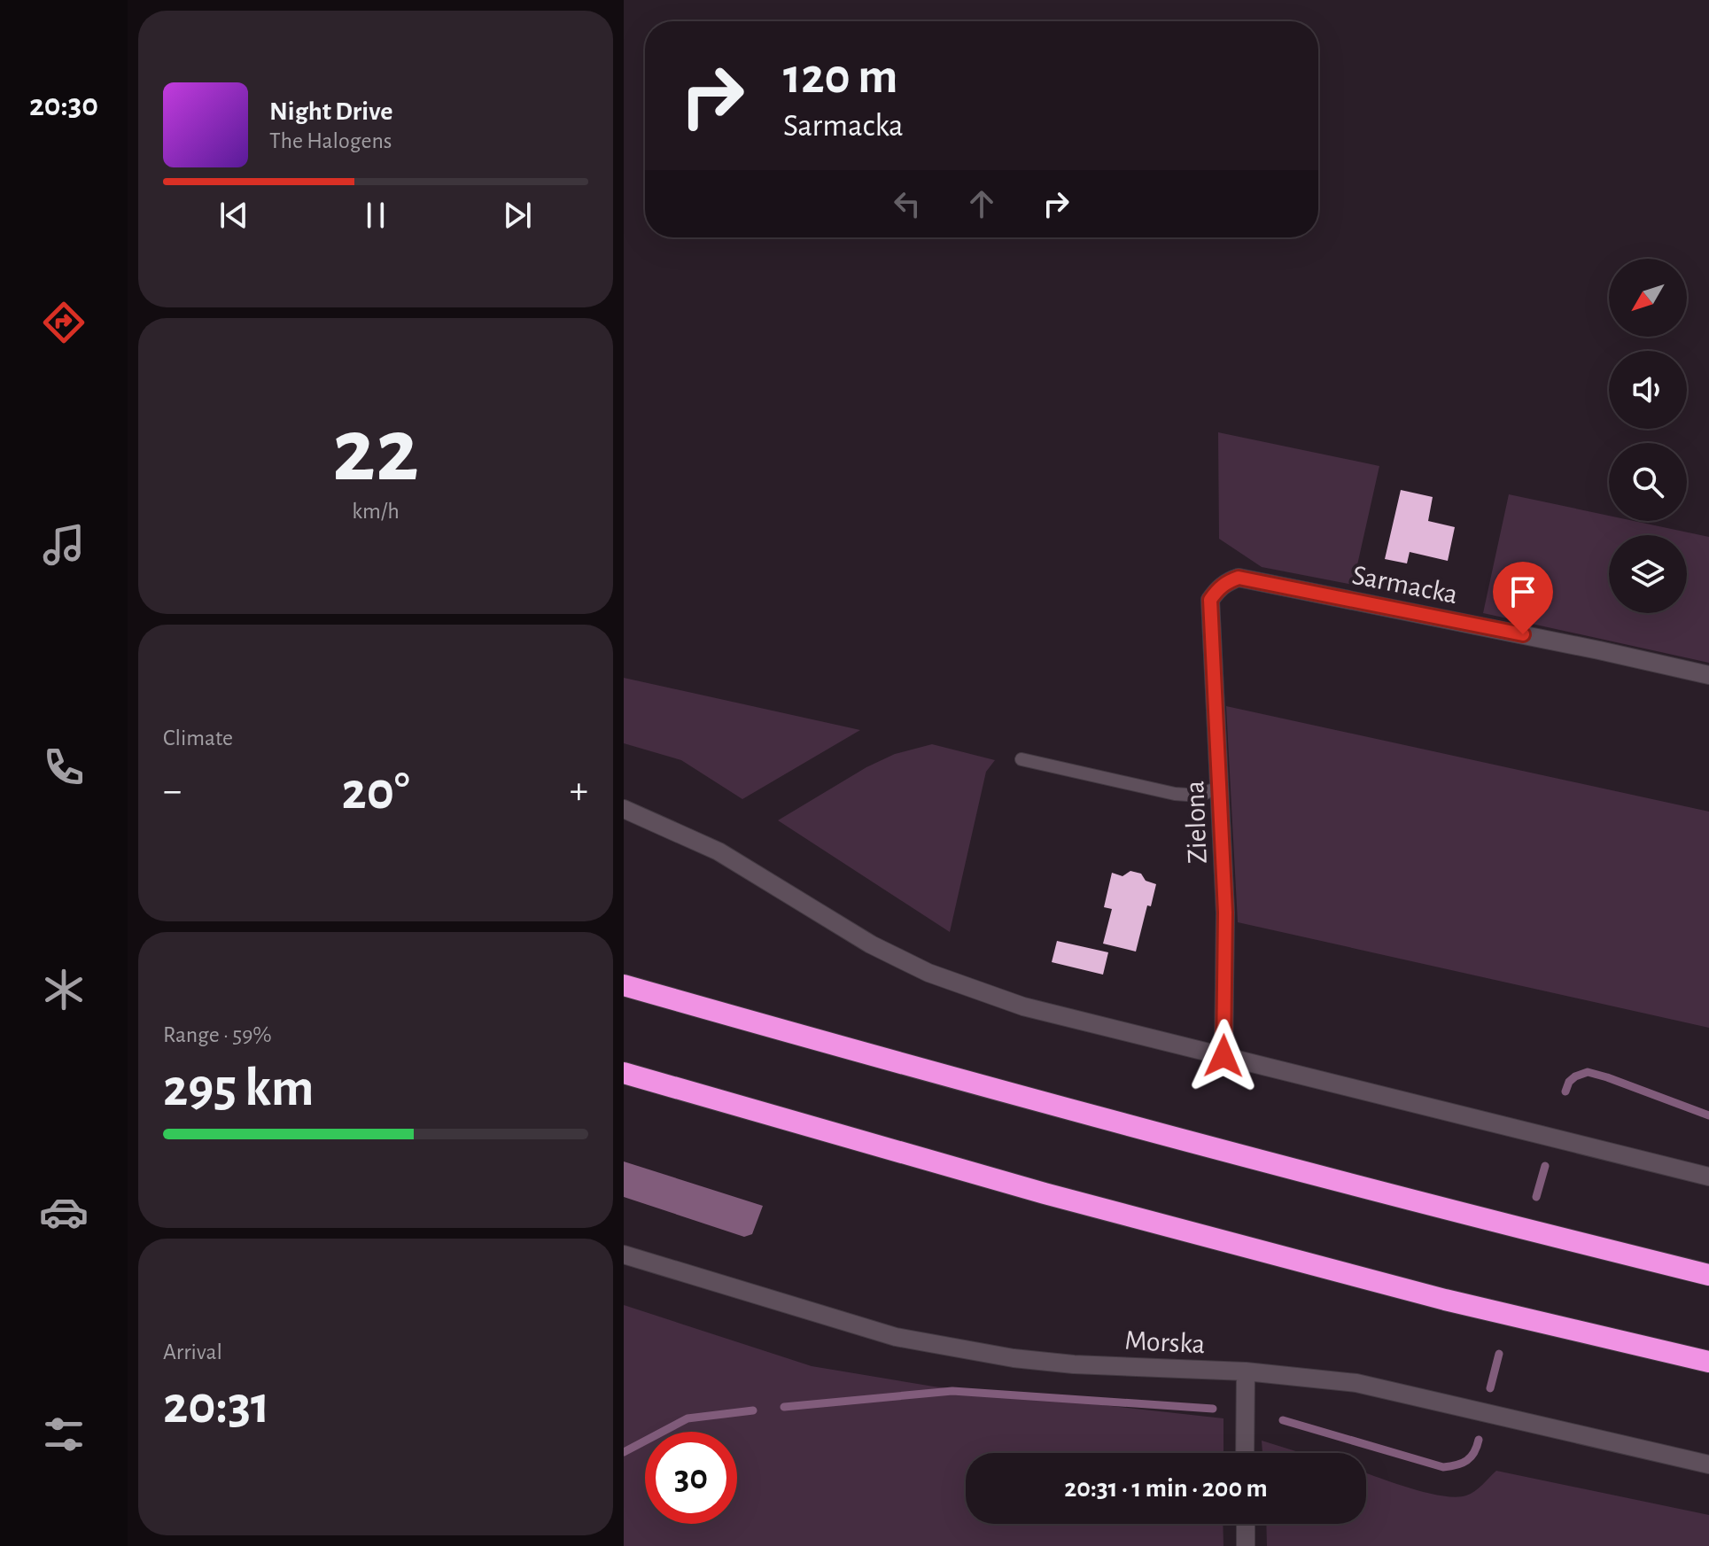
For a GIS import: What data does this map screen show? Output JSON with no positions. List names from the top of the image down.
{
  "streets": {
    "street": ["Sarmacka", "Zielona", "Morska"]
  },
  "crossings": [
    ["Sarmacka", "Zielona"]
  ],
  "north": "bottom left",
  "page": {
    "tabs": "20:30",
    "turn": ["120 m", "Sarmacka"],
    "song": ["Night Drive", "The Halogens"],
    "tile": [
      ["22", "km/h"],
      "Climate",
      ["Range · 59%", "295 km"],
      ["Arrival", "20:31"]
    ],
    "heat": ["−", "20°", "+"],
    "limit": "30",
    "trip": "20:31 · 1 min · 200 m"
  }
}
